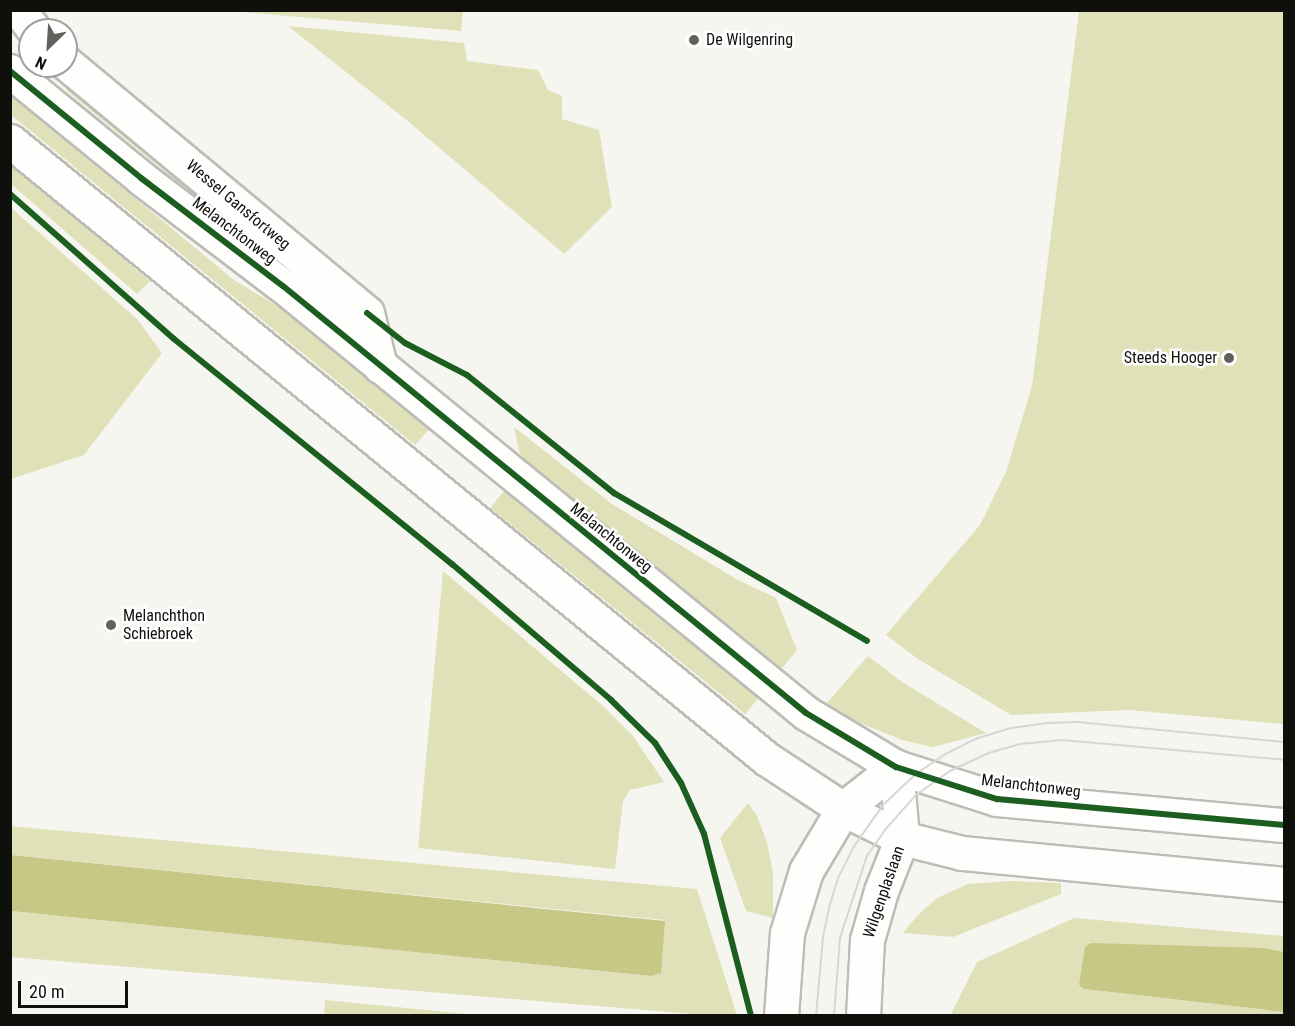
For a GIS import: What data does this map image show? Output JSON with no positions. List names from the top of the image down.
{
  "streets": {
    "street": ["Wessel Gansfortweg", "Melanchtonweg", "Wilgenplaslaan"]
  },
  "crossings": [
    ["Wessel Gansfortweg", "Melanchtonweg"],
    ["Melanchtonweg", "Wilgenplaslaan"]
  ],
  "places": ["De Wilgenring", "Steeds Hooger", "Melanchthon Schiebroek"],
  "scale_bar": "20 m",
  "north": "bottom left"
}
